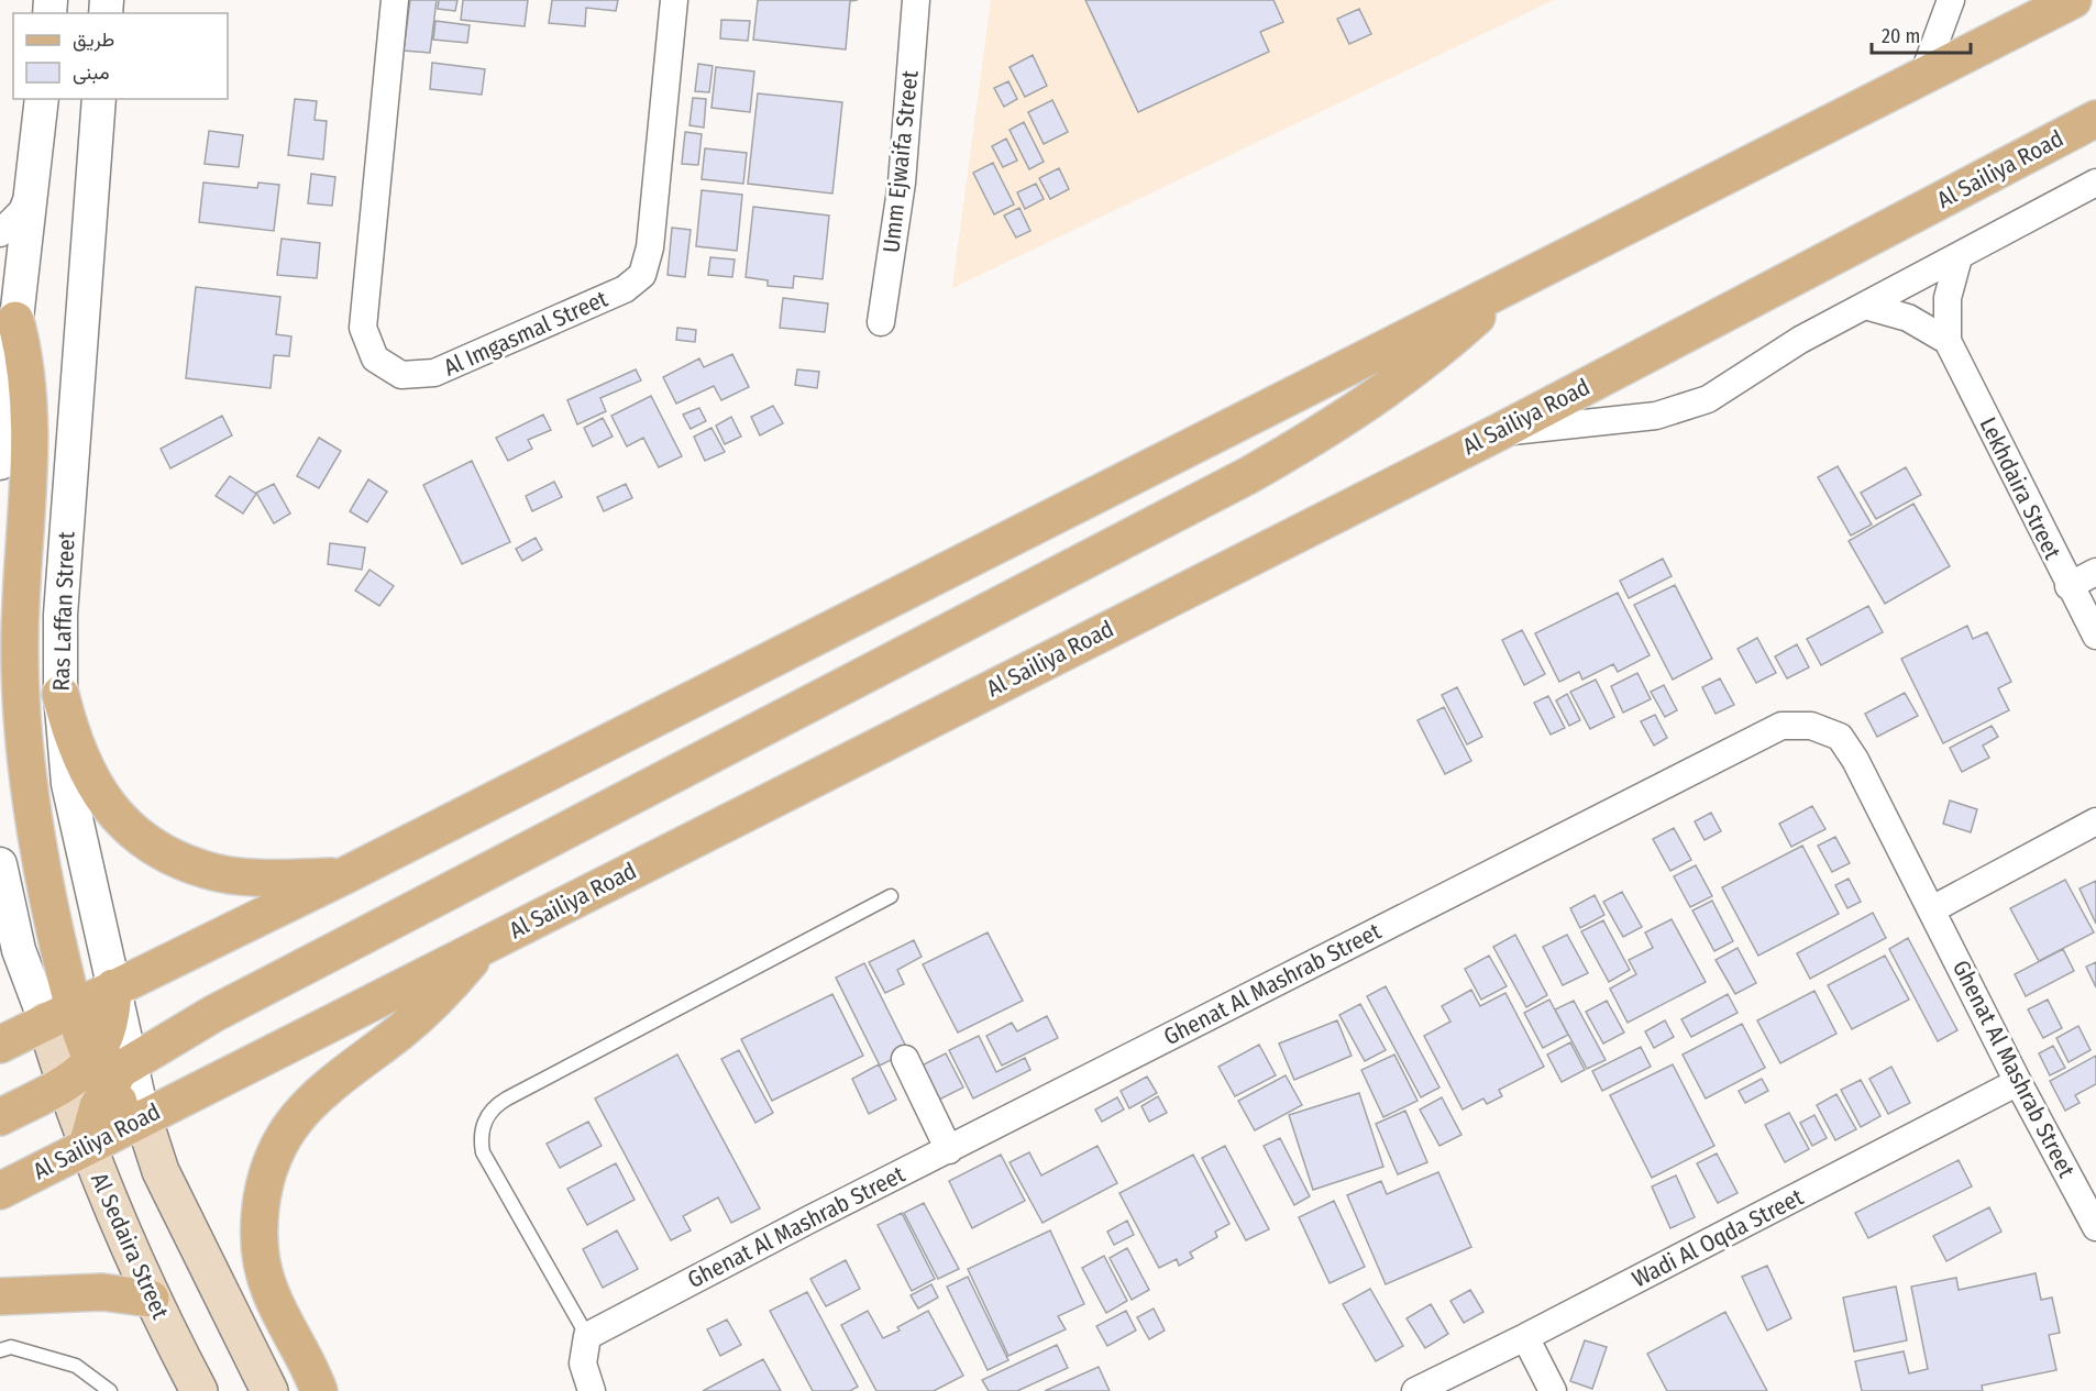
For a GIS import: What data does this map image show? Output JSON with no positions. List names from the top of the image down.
{
  "streets": {
    "main road": ["Al Sailiya Road", "Al Sedaira Street"],
    "street": [
      "Umm Ejwaifa Street",
      "Al Imgasmal Street",
      "Lekhdaira Street",
      "Ras Laffan Street",
      "Ghenat Al Mashrab Street",
      "Wadi Al Oqda Street"
    ]
  },
  "crossings": [
    ["Al Sailiya Road", "Al Sedaira Street"],
    ["Ghenat Al Mashrab Street", "Wadi Al Oqda Street"]
  ],
  "legend": ["طريق", "مبنى"],
  "scale_bar": "20 m"
}
